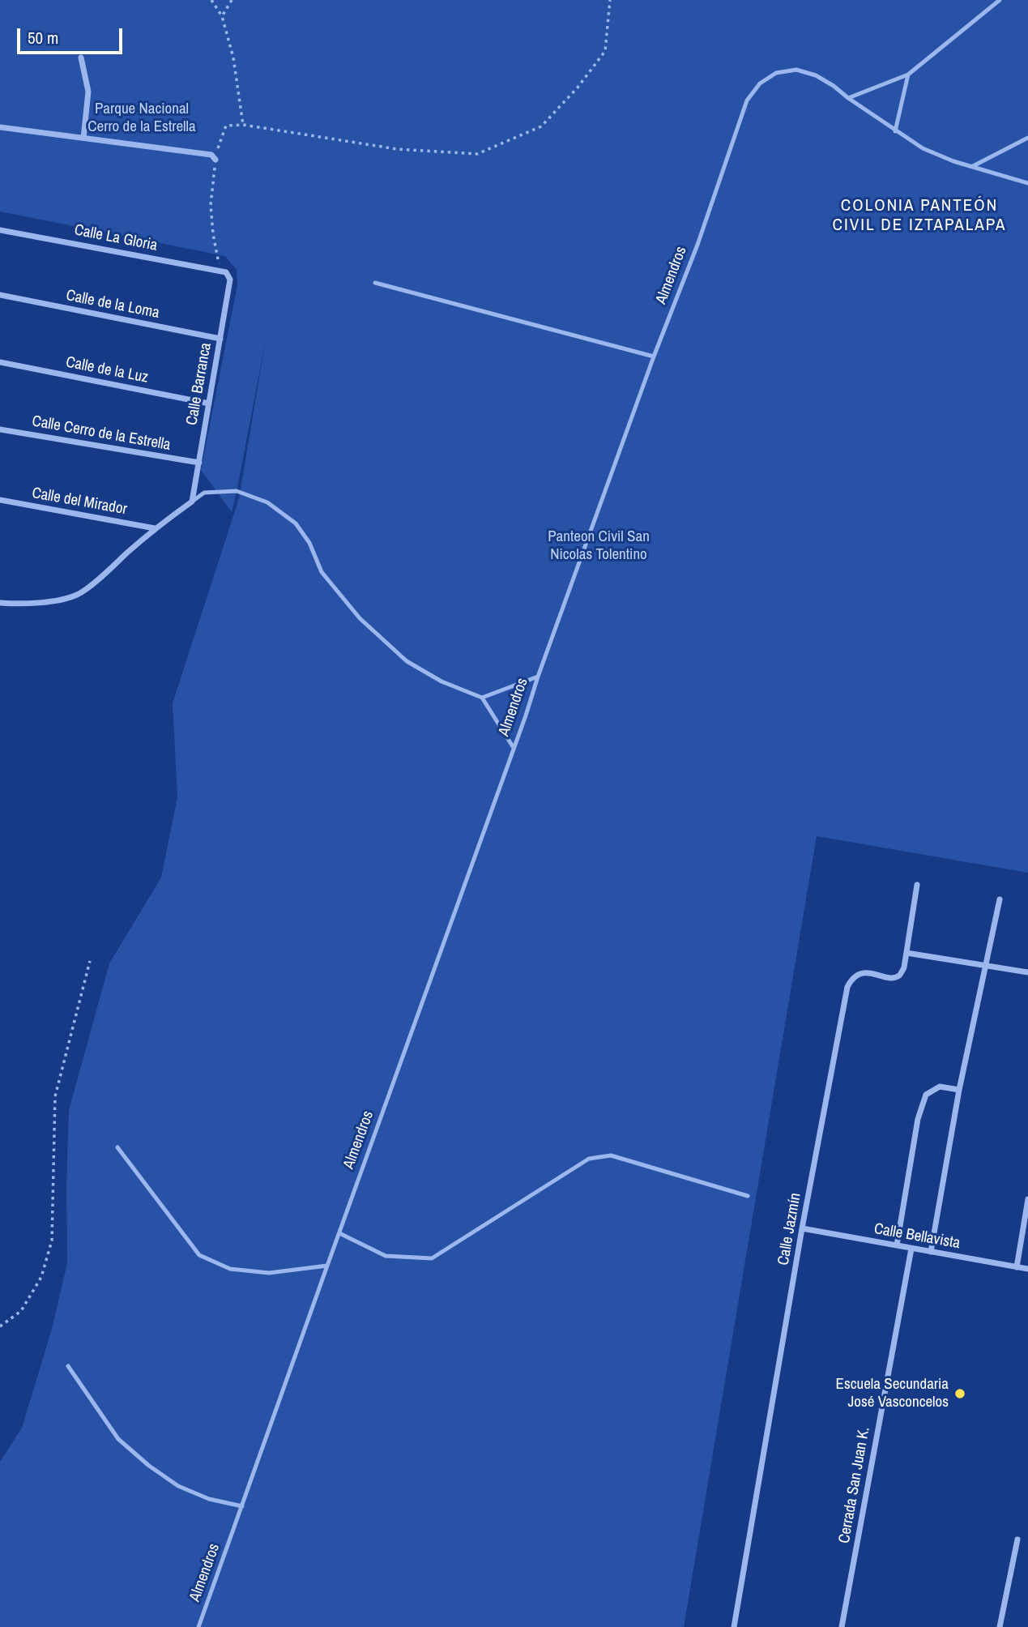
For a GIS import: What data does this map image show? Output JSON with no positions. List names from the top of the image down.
{
  "streets": {
    "street": [
      "Calle La Gloria",
      "Calle de la Loma",
      "Calle de la Luz",
      "Calle Barranca",
      "Calle Cerro de la Estrella",
      "Calle del Mirador",
      "Calle Jazmín",
      "Calle Bellavista",
      "Cerrada San Juan K."
    ],
    "lane": ["Almendros"]
  },
  "crossings": [
    ["Calle La Gloria", "Calle Barranca"],
    ["Calle de la Loma", "Calle Barranca"],
    ["Calle de la Luz", "Calle Barranca"],
    ["Calle Barranca", "Calle Cerro de la Estrella"],
    ["Calle Jazmín", "Calle Bellavista"],
    ["Calle Bellavista", "Cerrada San Juan K."]
  ],
  "districts": ["COLONIA PANTEÓN CIVIL DE IZTAPALAPA"],
  "parks": ["Parque Nacional Cerro de la Estrella", "Panteon Civil San Nicolas Tolentino"],
  "places": ["Escuela Secundaria José Vasconcelos"],
  "scale_bar": "50 m"
}
